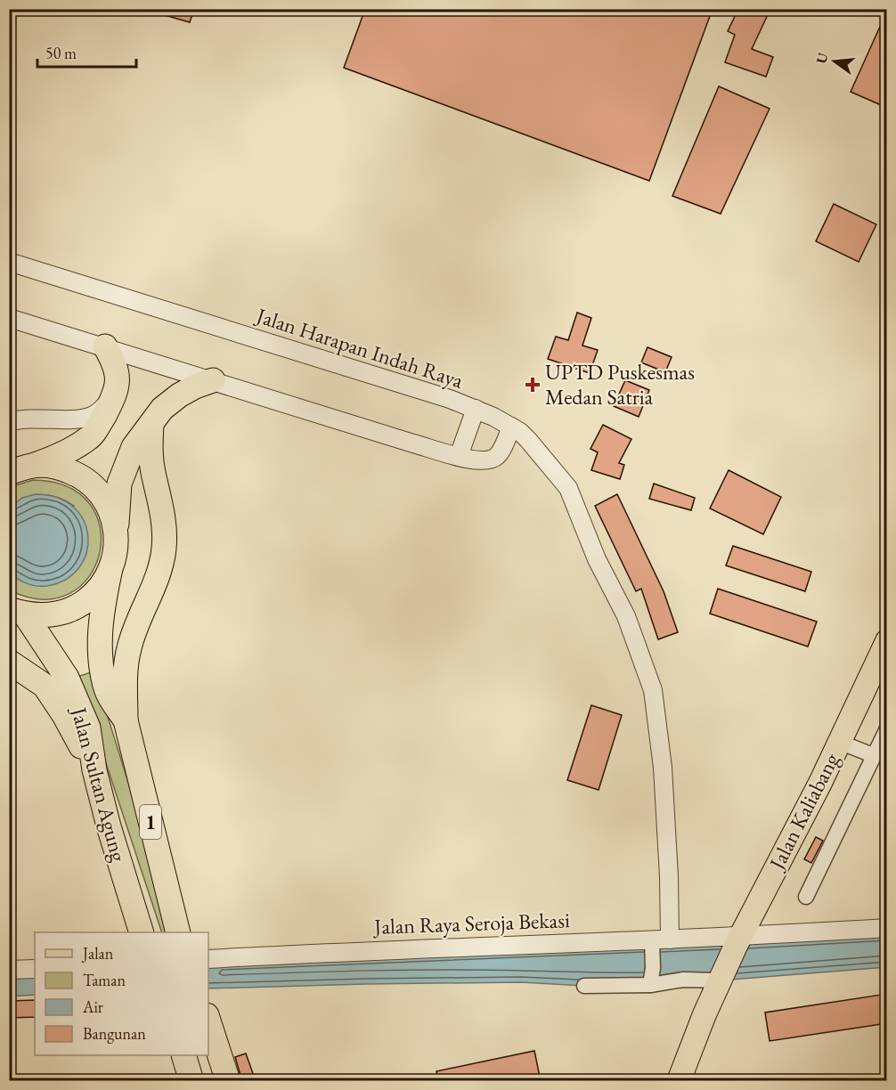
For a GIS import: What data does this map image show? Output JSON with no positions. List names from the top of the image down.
{
  "streets": {
    "highway": ["Jalan Sultan Agung", "1"],
    "main road": ["Jalan Kaliabang"],
    "street": ["Jalan Harapan Indah Raya", "Jalan Raya Seroja Bekasi"]
  },
  "crossings": [
    ["Jalan Sultan Agung", "1"],
    ["Jalan Kaliabang", "Jalan Raya Seroja Bekasi"]
  ],
  "places": {
    "health": ["UPTD Puskesmas Medan Satria"]
  },
  "legend": [
    "Jalan",
    "Taman",
    "Air",
    "Bangunan"
  ],
  "scale_bar": "50 m",
  "north": "left"
}
